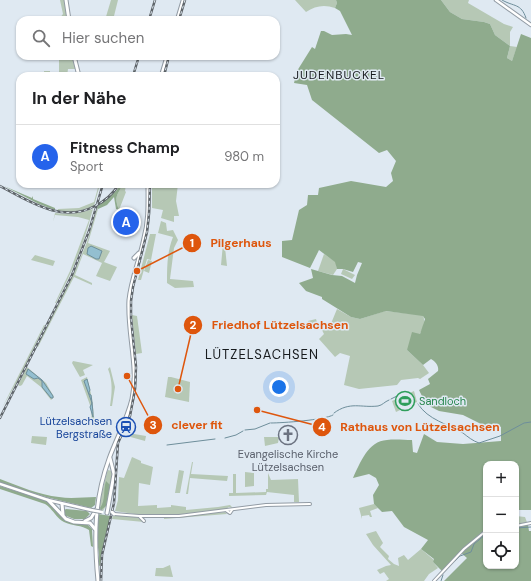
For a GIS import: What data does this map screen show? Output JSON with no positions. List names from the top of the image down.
{
  "districts": ["JUDENBUCKEL", "LÜTZELSACHSEN"],
  "places": {
    "other": [
      "Pilgerhaus",
      "clever fit",
      "Friedhof Lützelsachsen",
      "Rathaus von Lützelsachsen"
    ],
    "sports": ["Sandloch"],
    "station": ["Lützelsachsen Bergstraße"],
    "church": ["Evangelische Kirche Lützelsachsen"]
  },
  "page": {
    "search": "Hier suchen",
    "heading": "In der Nähe",
    "list": [
      {
        "mark": "A",
        "name": "Fitness Champ",
        "note": "Sport",
        "value": "980 m"
      }
    ],
    "pins": "A",
    "map_buttons": ["+", "−"]
  }
}
